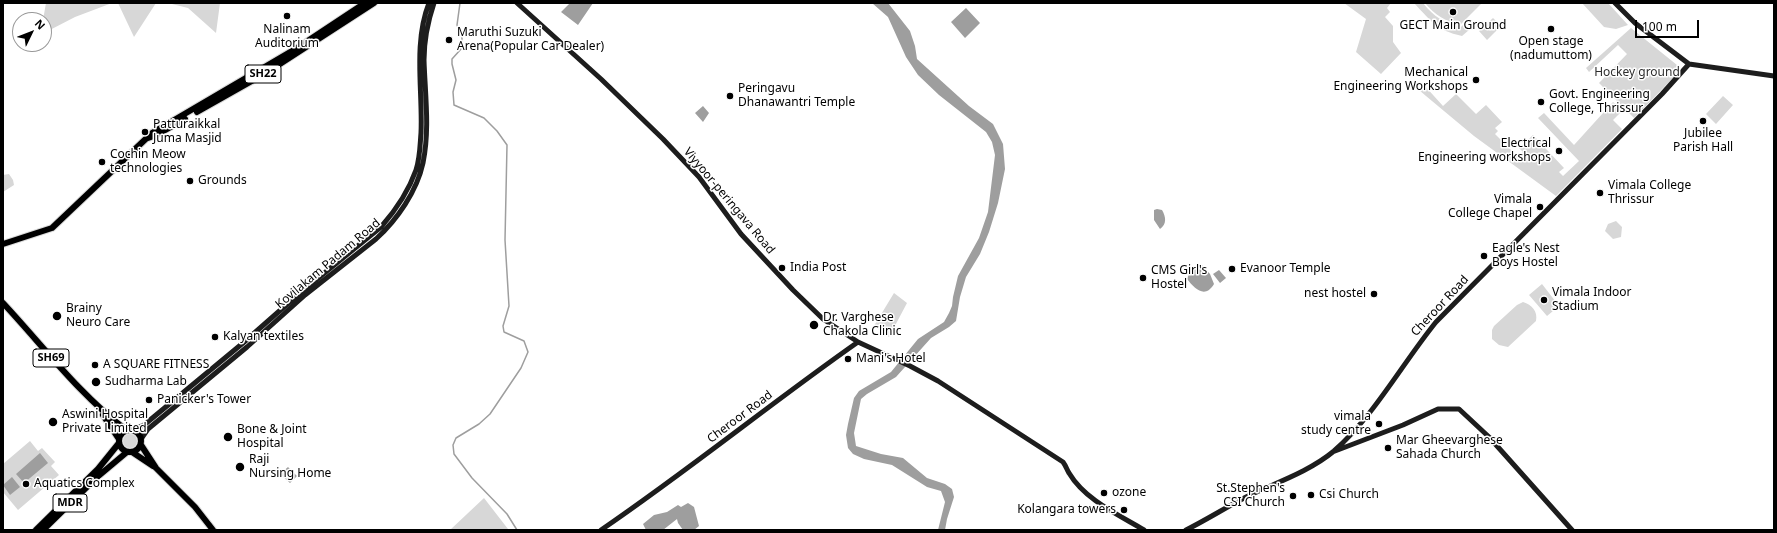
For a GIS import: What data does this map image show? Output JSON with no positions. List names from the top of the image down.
{
  "streets": {
    "main road": [
      "SH22",
      "Viyyoor-peringava Road",
      "Kovilakam Padam Road",
      "Cheroor Road",
      "SH69",
      "MDR"
    ]
  },
  "crossings": [
    ["Viyyoor-peringava Road", "Cheroor Road"],
    ["Kovilakam Padam Road", "SH69"],
    ["Kovilakam Padam Road", "MDR"],
    ["SH69", "MDR"]
  ],
  "parks": ["Hockey ground"],
  "places": [
    "GECT Main Ground",
    "Nalinam Auditorium",
    "Open stage (nadumuttom)",
    "Maruthi Suzuki Arena(Popular Car Dealer)",
    "Mechanical Engineering Workshops",
    "Peringavu Dhanawantri Temple",
    "Govt. Engineering College, Thrissur",
    "Jubilee Parish Hall",
    "Patturaikkal Juma Masjid",
    "Electrical Engineering workshops",
    "Cochin Meow technologies",
    "Grounds",
    "Vimala College Thrissur",
    "Vimala College Chapel",
    "Eagle's Nest Boys Hostel",
    "India Post",
    "Evanoor Temple",
    "CMS Girl's Hostel",
    "nest hostel",
    "Vimala Indoor Stadium",
    "Brainy Neuro Care",
    "Dr. Varghese Chakola Clinic",
    "Kalyan textiles",
    "Mani's Hotel",
    "A SQUARE FITNESS",
    "Sudharma Lab",
    "Panicker's Tower",
    "Aswini Hospital Private Limited",
    "vimala study centre",
    "Bone & Joint Hospital",
    "Mar Gheevarghese Sahada Church",
    "Raji Nursing Home",
    "Aquatics Complex",
    "ozone",
    "Csi Church",
    "St.Stephen's CSI Church",
    "Kolangara towers"
  ],
  "scale_bar": "100 m",
  "north": "top right"
}
